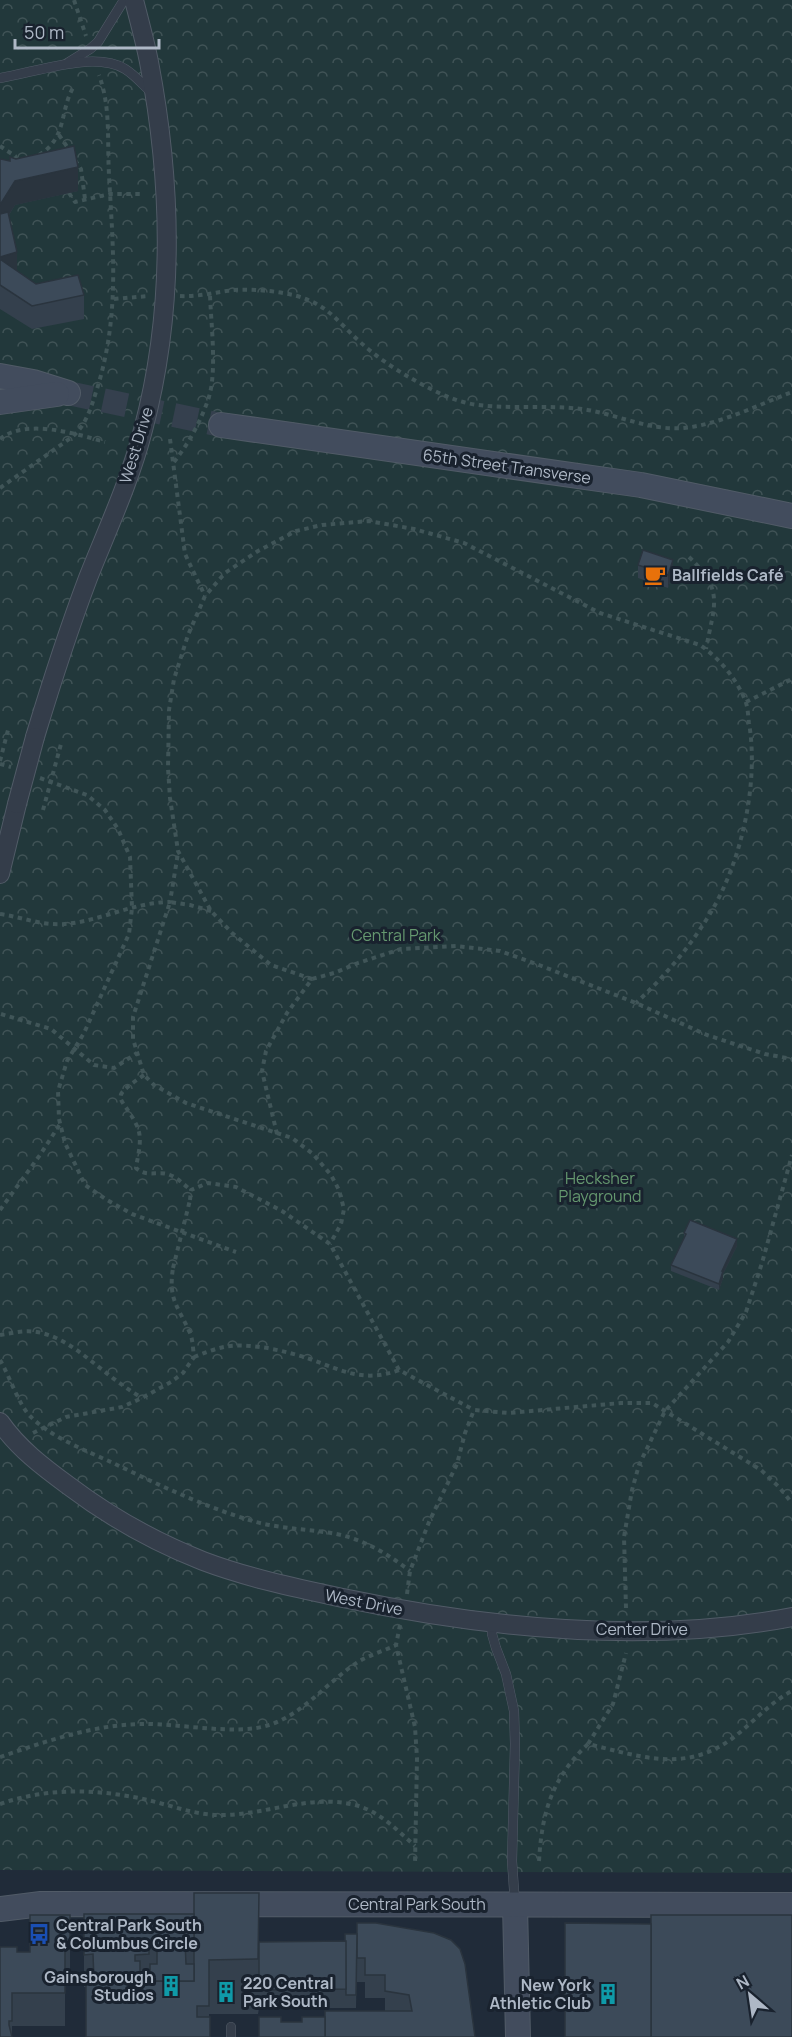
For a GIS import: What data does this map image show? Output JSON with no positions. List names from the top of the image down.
{
  "streets": {
    "main road": ["65th Street Transverse", "Central Park South"],
    "street": ["West Drive", "Center Drive"]
  },
  "crossings": [
    ["West Drive", "Center Drive"]
  ],
  "parks": ["Central Park", "Hecksher Playground"],
  "places": {
    "cafe": ["Ballfields Café"],
    "bus stop": ["Central Park South & Columbus Circle"],
    "building": ["Gainsborough Studios", "220 Central Park South", "New York Athletic Club"]
  },
  "scale_bar": "50 m",
  "north": "top left"
}
